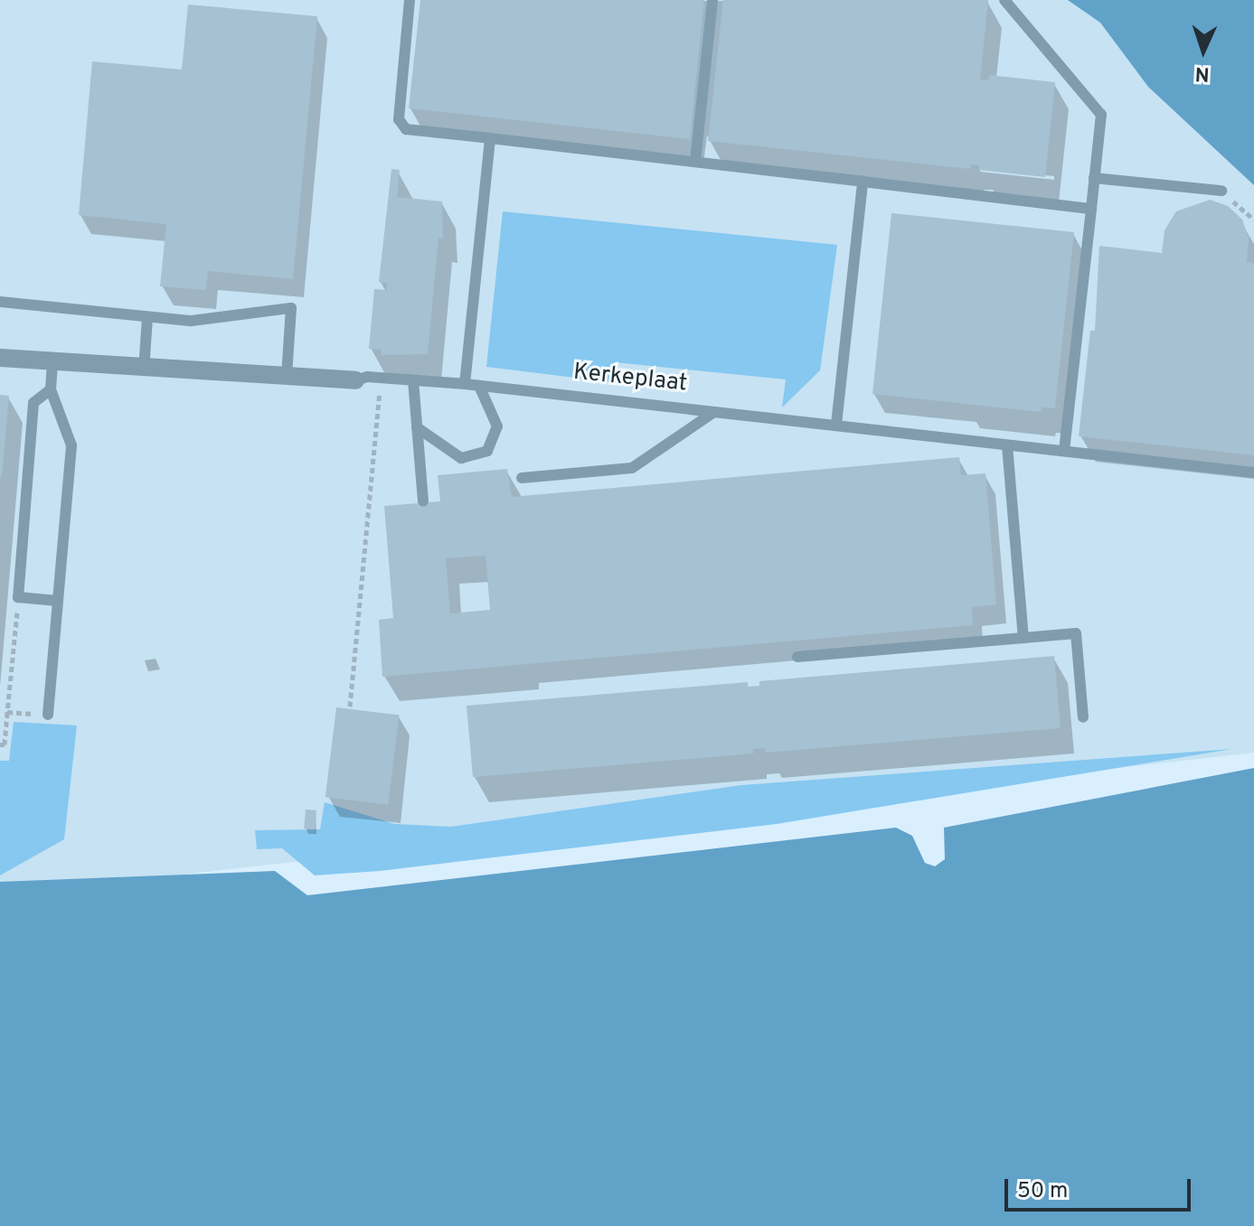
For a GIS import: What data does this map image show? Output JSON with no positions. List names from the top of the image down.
{
  "streets": {
    "street": ["Kerkeplaat"]
  },
  "scale_bar": "50 m",
  "north": "bottom"
}
